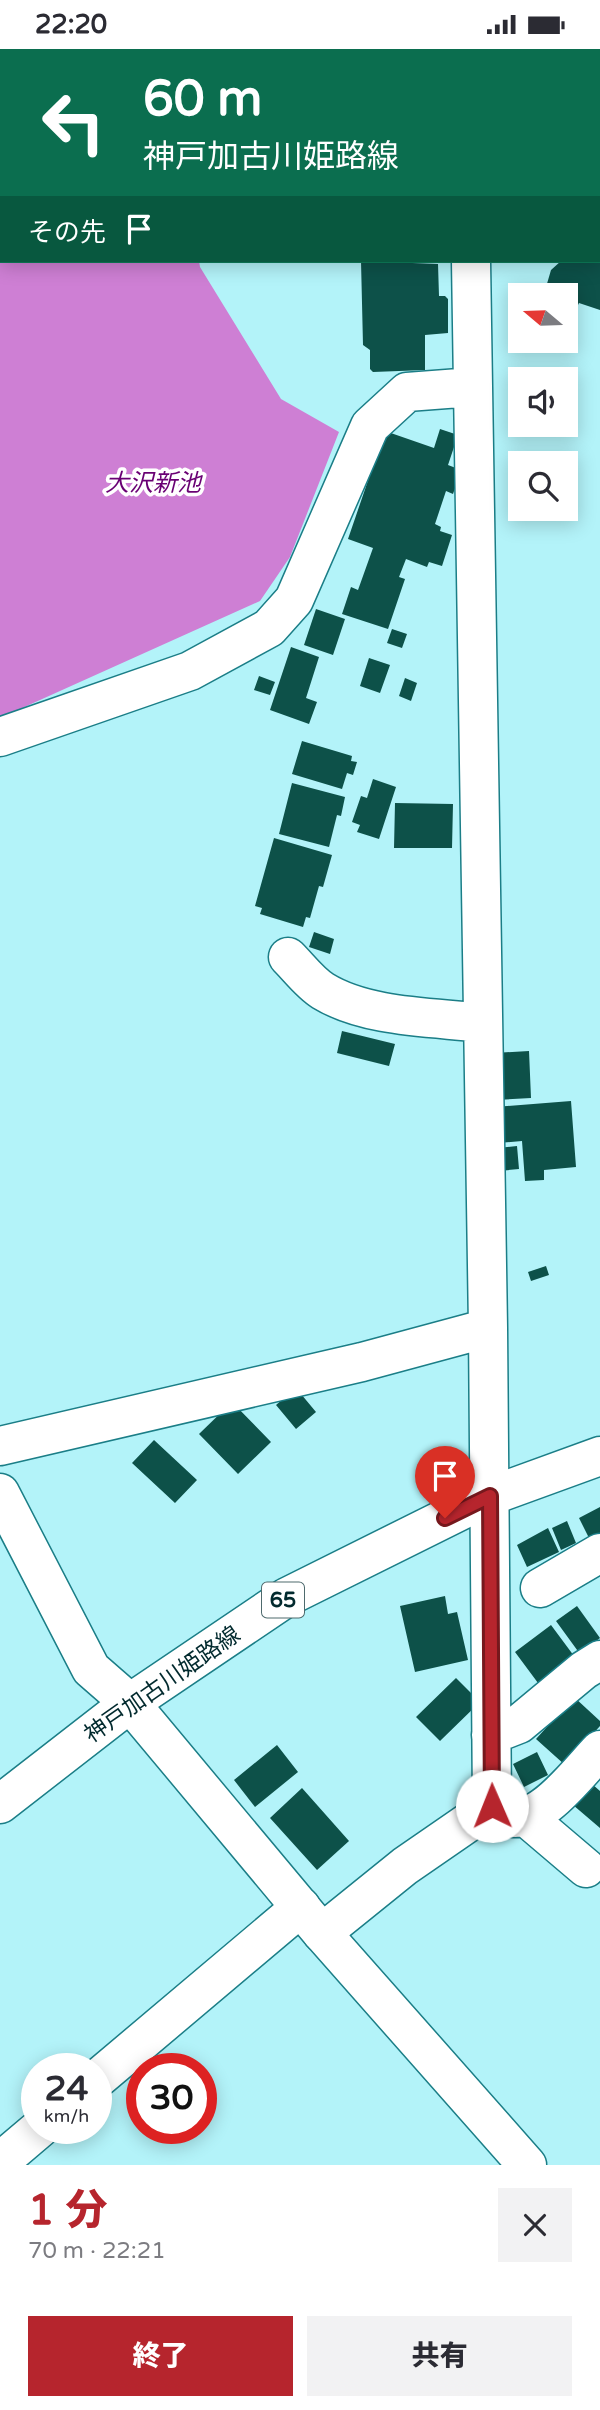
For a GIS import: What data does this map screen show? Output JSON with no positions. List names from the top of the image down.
{
  "streets": {
    "street": ["65", "神戸加古川姫路線"]
  },
  "water": ["大沢新池"],
  "north": "left",
  "page": {
    "status": "22:20",
    "turn": ["60 m", "神戸加古川姫路線"],
    "then": "その先",
    "speed": "24 km/h",
    "limit": "30",
    "heading": ["1 分", "70 m · 22:21"],
    "buttons": ["終了", "共有"]
  }
}
